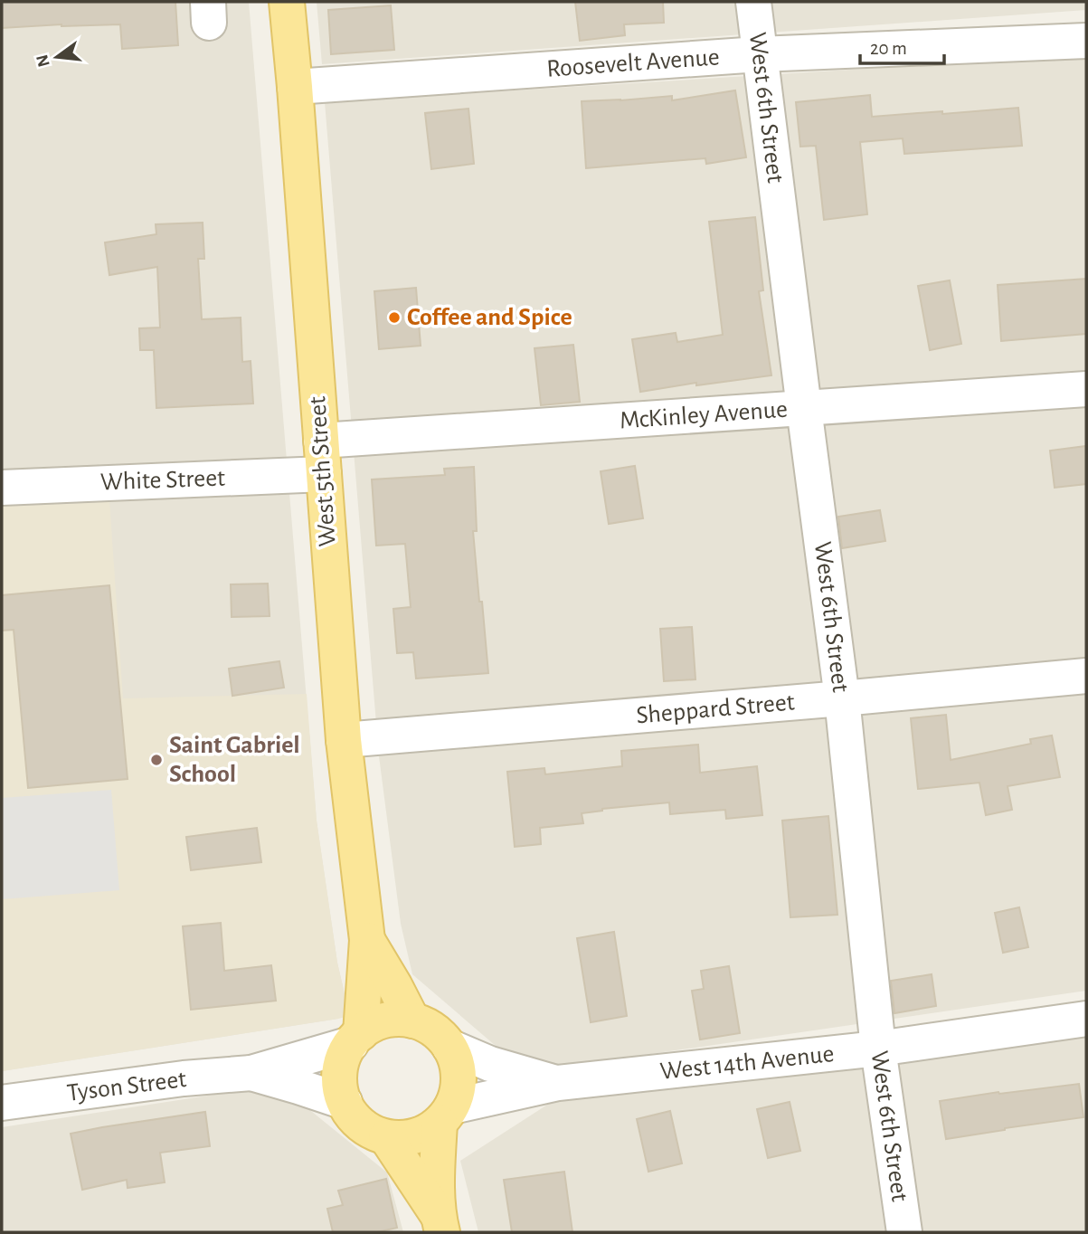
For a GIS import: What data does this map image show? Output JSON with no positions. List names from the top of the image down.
{
  "streets": {
    "main road": ["West 5th Street"],
    "street": [
      "Roosevelt Avenue",
      "West 6th Street",
      "McKinley Avenue",
      "White Street",
      "Sheppard Street",
      "West 14th Avenue",
      "Tyson Street"
    ]
  },
  "crossings": [
    ["Roosevelt Avenue", "West 6th Street"],
    ["Roosevelt Avenue", "West 5th Street"],
    ["West 6th Street", "McKinley Avenue"],
    ["West 6th Street", "Sheppard Street"],
    ["West 6th Street", "West 14th Avenue"],
    ["McKinley Avenue", "West 5th Street"],
    ["McKinley Avenue", "White Street"],
    ["West 5th Street", "White Street"],
    ["West 5th Street", "Sheppard Street"],
    ["West 5th Street", "West 14th Avenue"],
    ["West 5th Street", "Tyson Street"],
    ["West 14th Avenue", "Tyson Street"]
  ],
  "places": ["Coffee and Spice", "Saint Gabriel School"],
  "scale_bar": "20 m",
  "north": "left"
}
